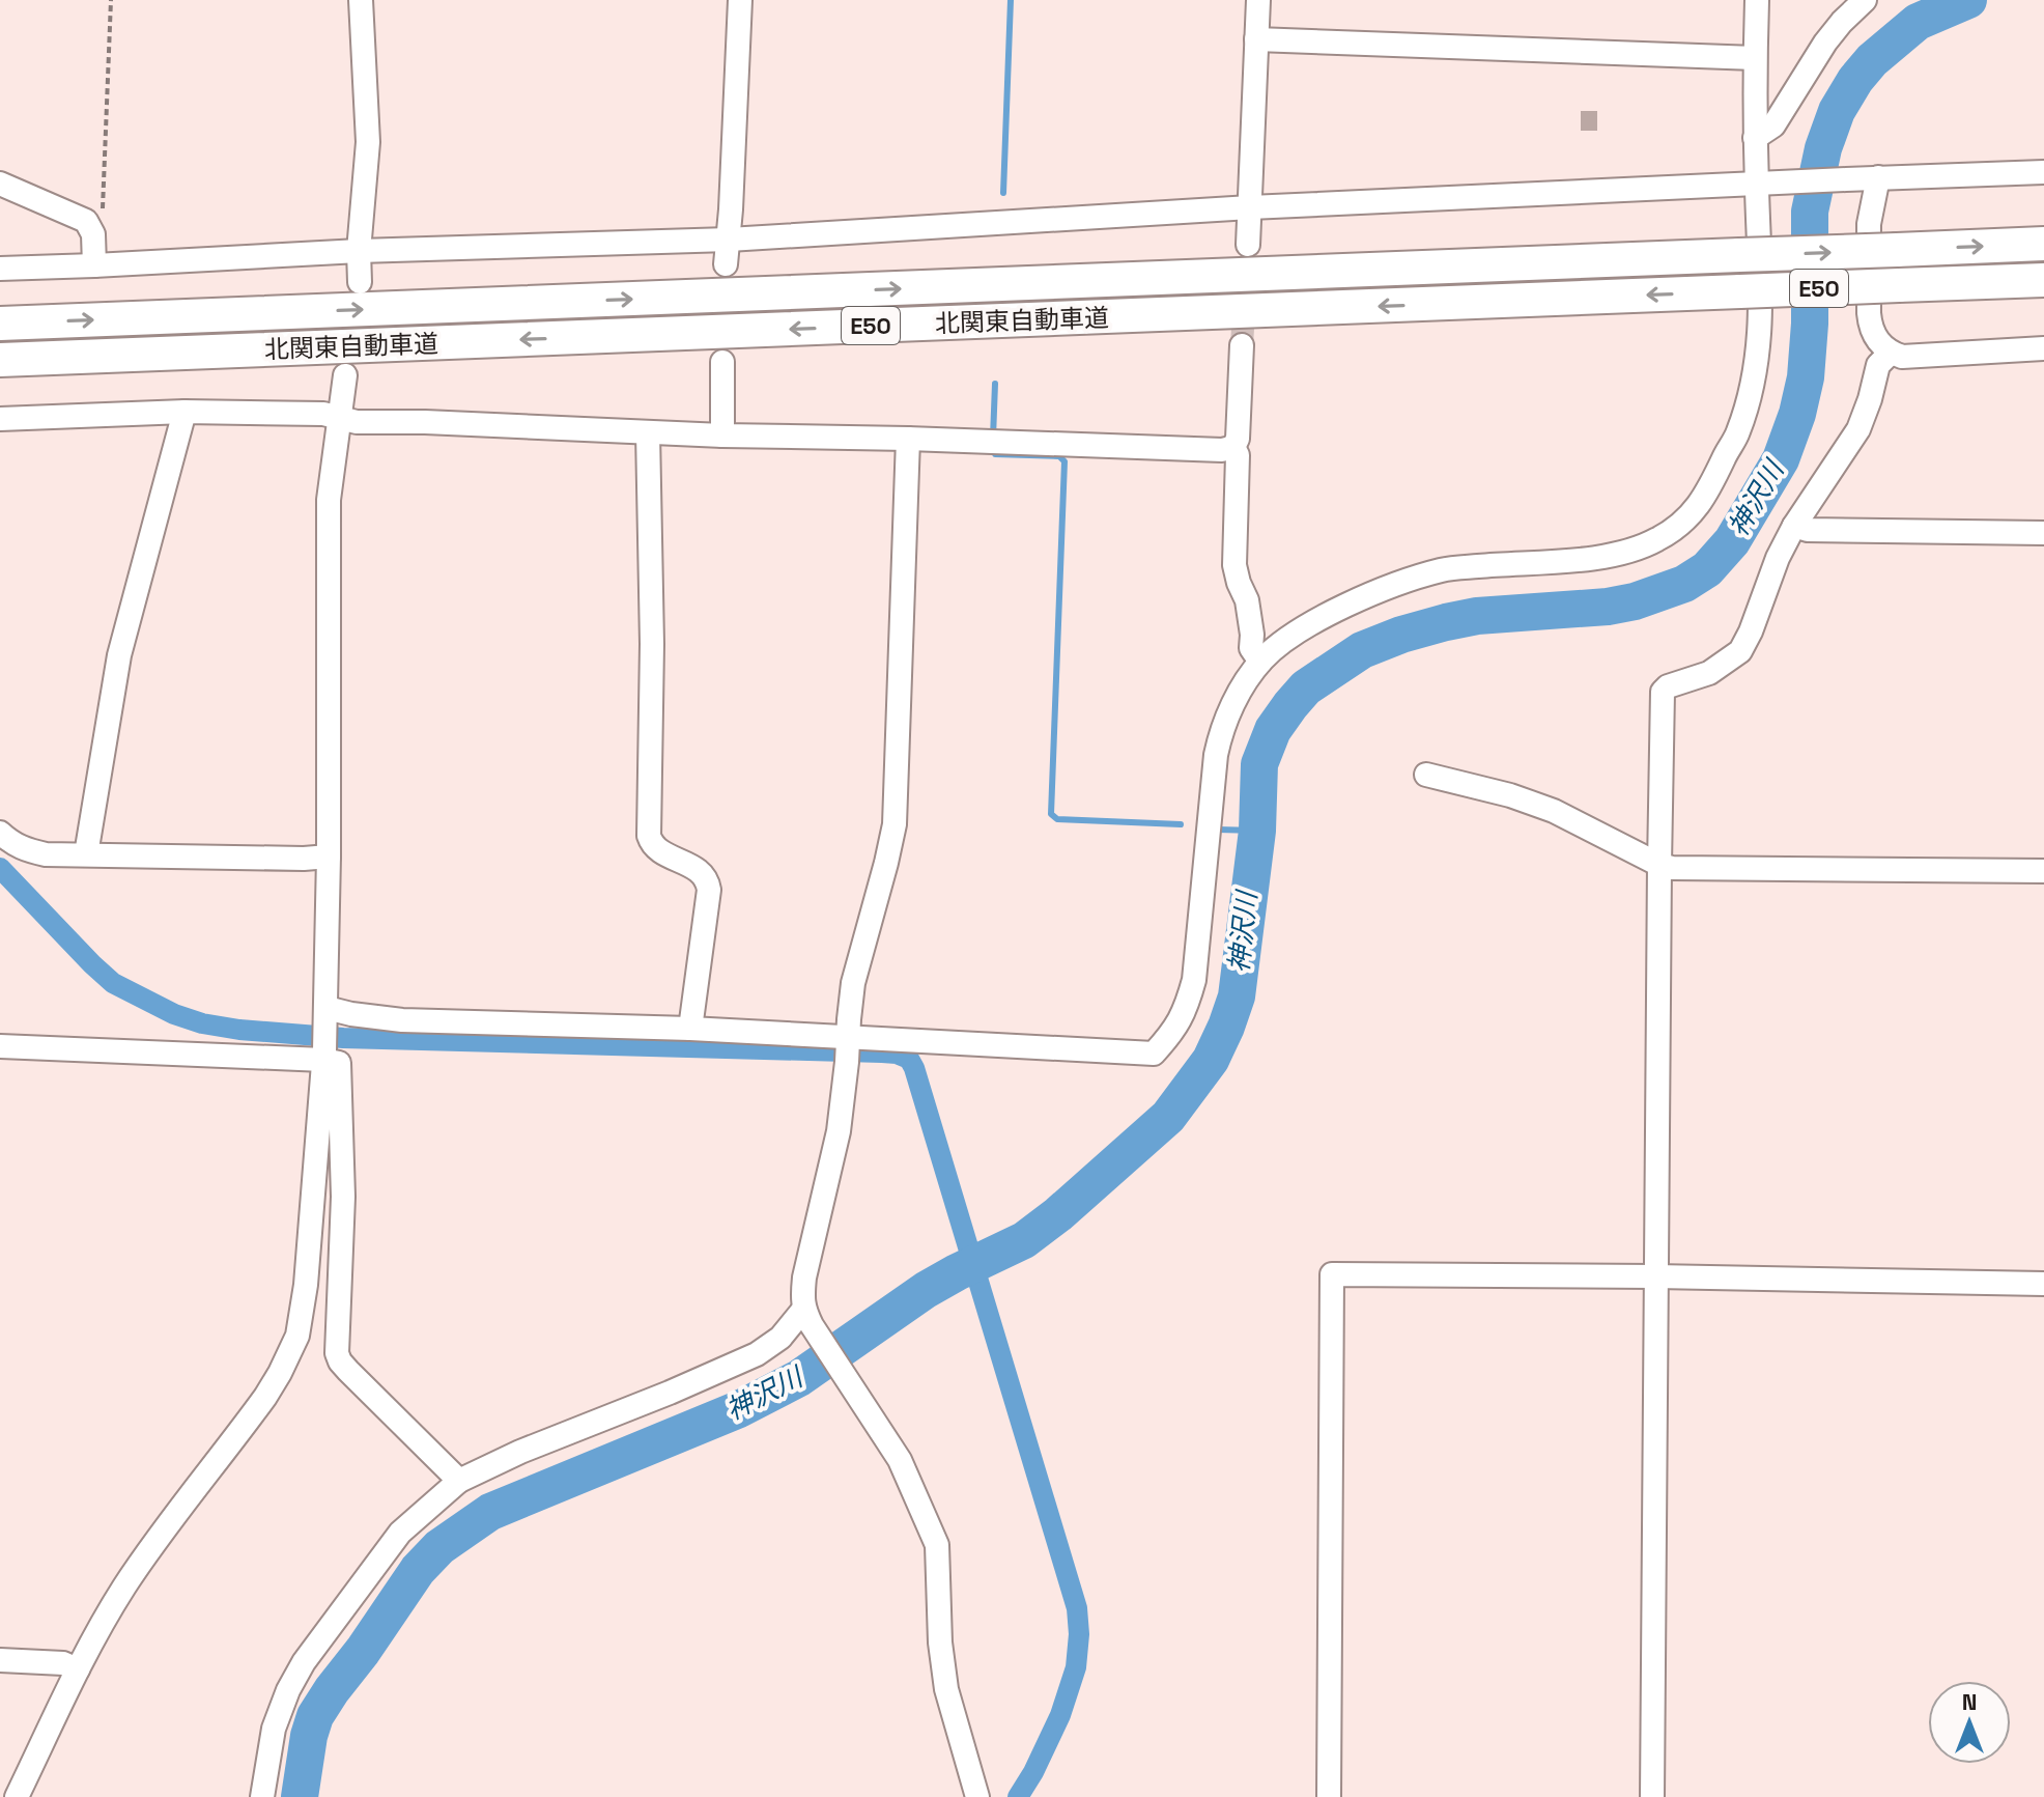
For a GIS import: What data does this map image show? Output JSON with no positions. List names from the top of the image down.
{
  "streets": {
    "highway": ["E50", "北関東自動車道"]
  },
  "water": ["神沢川"],
  "north": "top"
}
